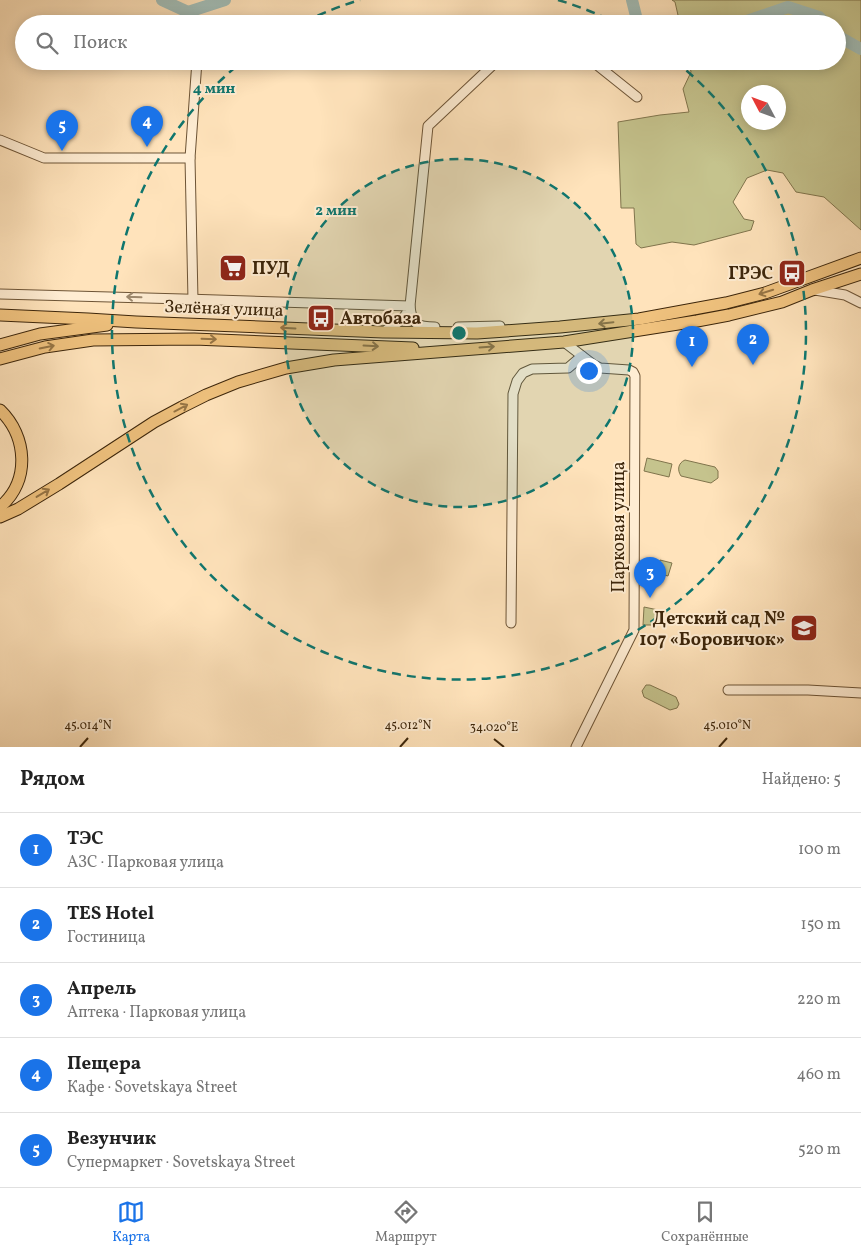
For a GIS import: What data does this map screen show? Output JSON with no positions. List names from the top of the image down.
{
  "streets": {
    "main road": ["Зелёная улица"],
    "street": ["Парковая улица"]
  },
  "places": {
    "supermarket": ["ПУД"],
    "bus stop": ["ГРЭС", "Автобаза"],
    "school or university": ["Детский сад № 107 «Боровичок»"]
  },
  "north": "top left",
  "page": {
    "search": "Поиск",
    "pins": [
      "4",
      "5",
      "2",
      "1",
      "3"
    ],
    "heading": ["Рядом", "Найдено: 5"],
    "list": [
      {
        "mark": "1",
        "name": "ТЭС",
        "note": "АЗС · Парковая улица",
        "value": "100 m"
      },
      {
        "mark": "2",
        "name": "TES Hotel",
        "note": "Гостиница",
        "value": "150 m"
      },
      {
        "mark": "3",
        "name": "Апрель",
        "note": "Аптека · Парковая улица",
        "value": "220 m"
      },
      {
        "mark": "4",
        "name": "Пещера",
        "note": "Кафе · Sovetskaya Street",
        "value": "460 m"
      },
      {
        "mark": "5",
        "name": "Везунчик",
        "note": "Супермаркет · Sovetskaya Street",
        "value": "520 m"
      }
    ],
    "nav": ["Карта", "Маршрут", "Сохранённые"]
  },
  "coordinates": [
    "45.014°N",
    "45.012°N",
    "45.010°N",
    "34.020°E"
  ],
  "rings": ["4 мин", "2 мин"]
}
